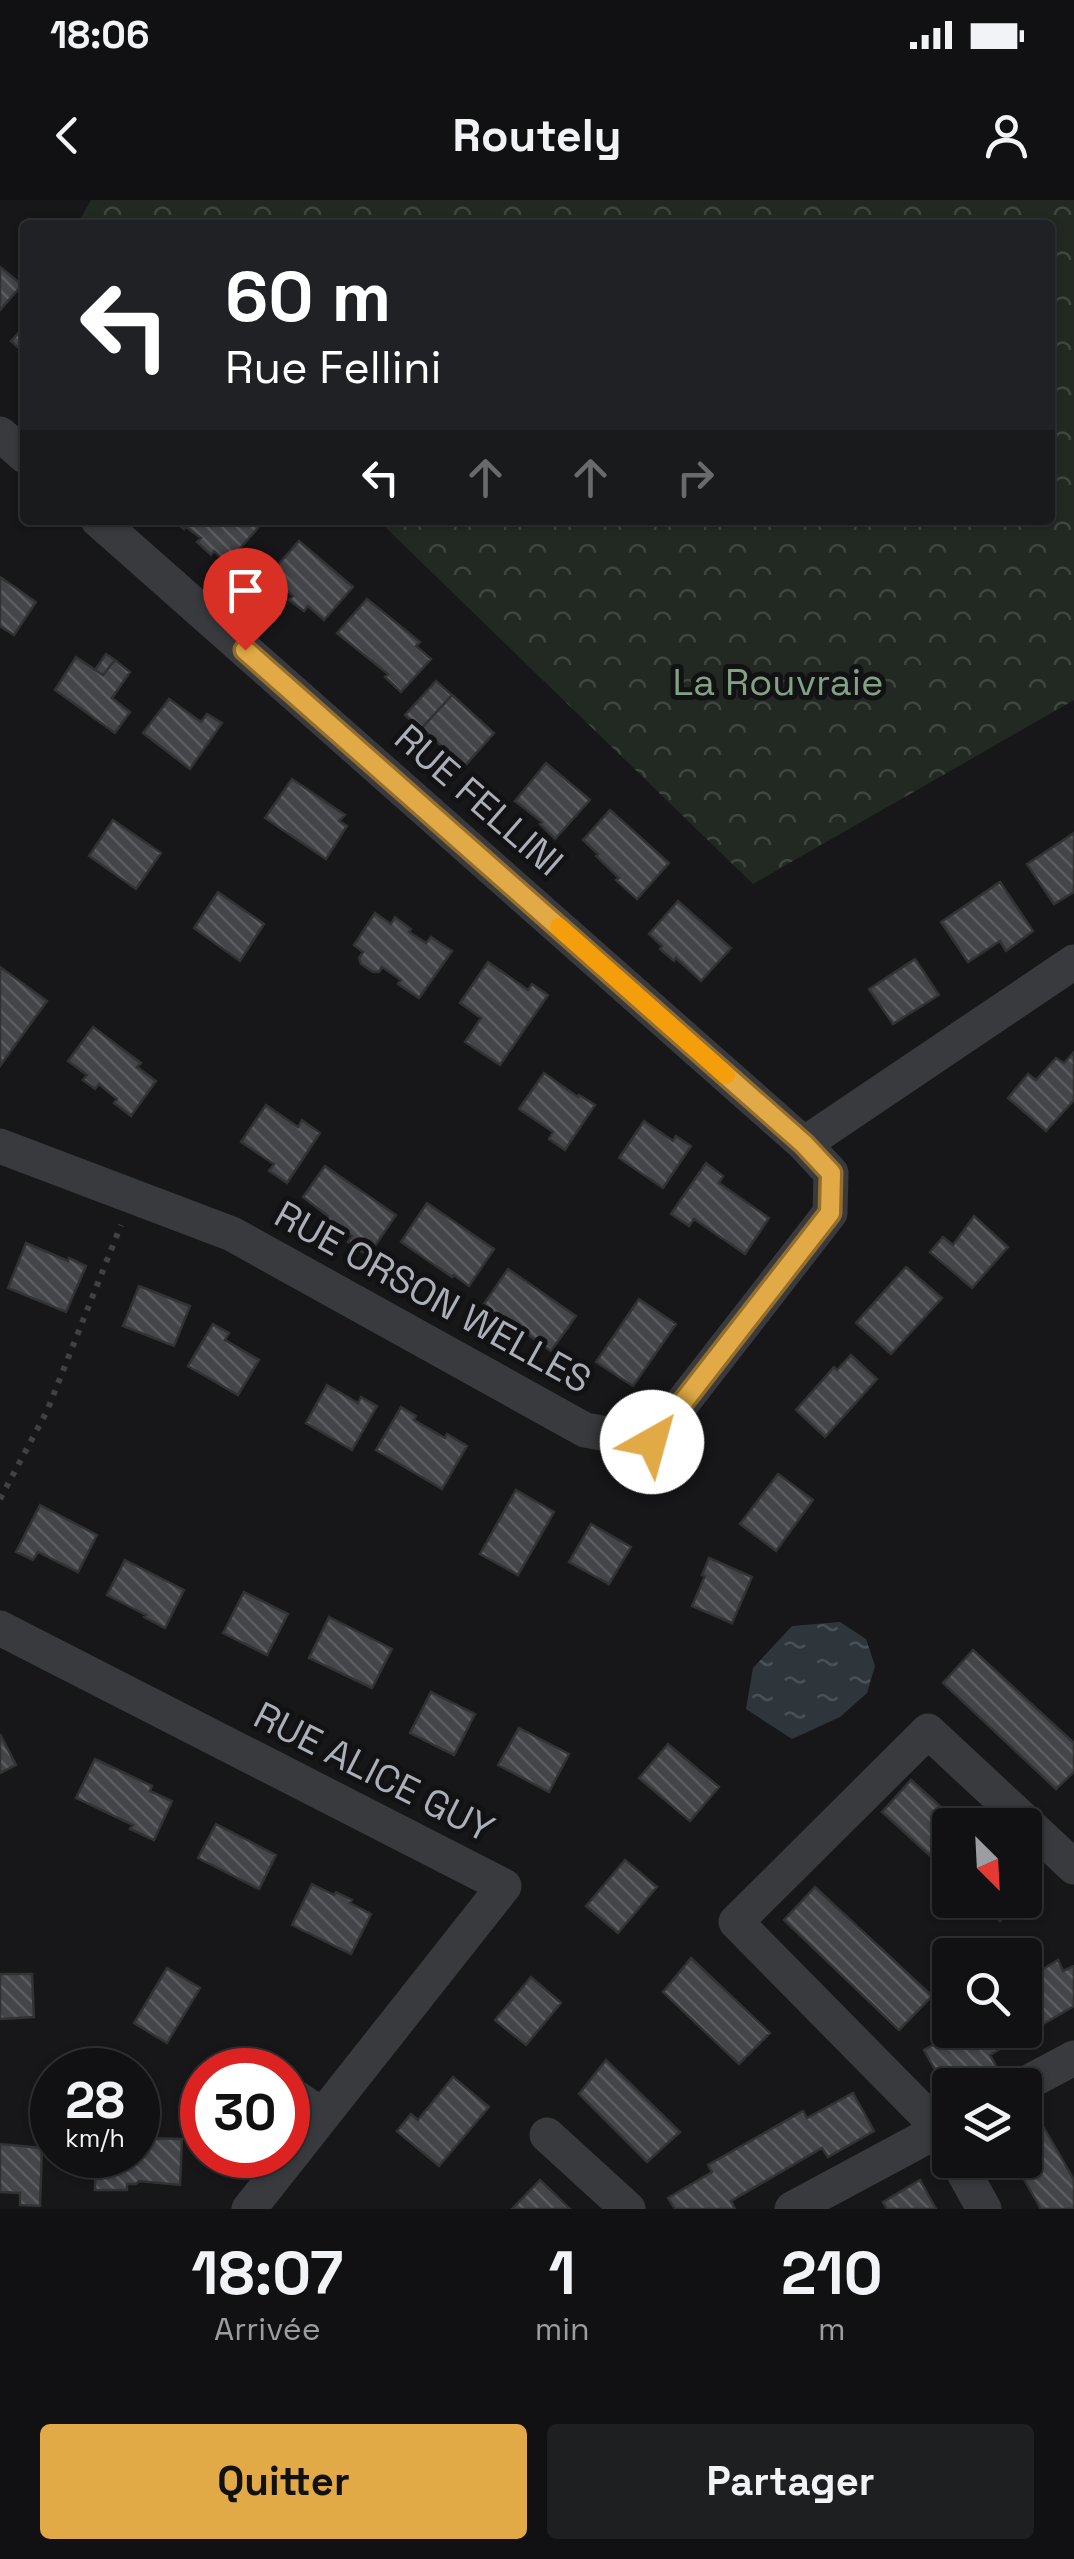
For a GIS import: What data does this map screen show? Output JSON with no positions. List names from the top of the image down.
{
  "streets": {
    "street": ["RUE FELLINI", "RUE ORSON WELLES", "RUE ALICE GUY"]
  },
  "crossings": [
    ["RUE FELLINI", "RUE ORSON WELLES"]
  ],
  "parks": ["La Rouvraie"],
  "north": "bottom right",
  "page": {
    "status": "18:06",
    "header": "Routely",
    "turn": ["60 m", "Rue Fellini"],
    "speed": "28 km/h",
    "limit": "30",
    "eta": [
      "18:07",
      "Arrivée",
      "1",
      "min",
      "210",
      "m"
    ],
    "buttons": ["Quitter", "Partager"]
  }
}
